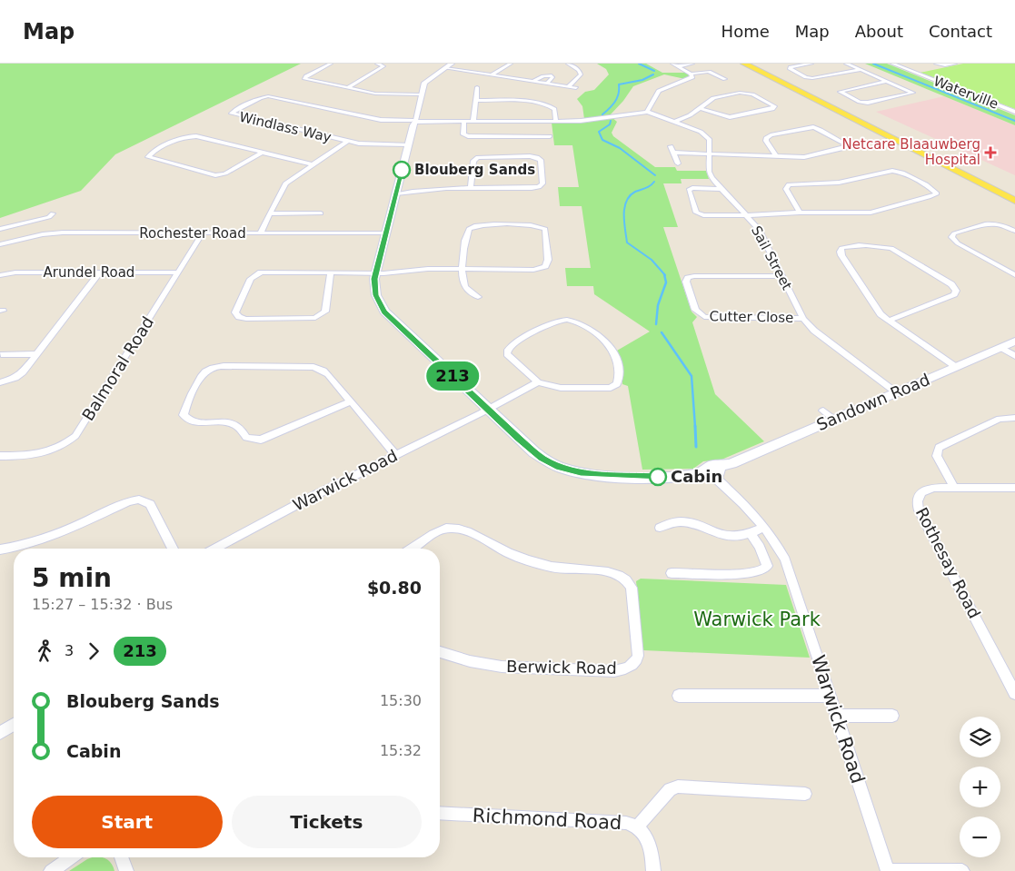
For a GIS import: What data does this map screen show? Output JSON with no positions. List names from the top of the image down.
{
  "streets": {
    "street": [
      "Waterville",
      "Windlass Way",
      "Rochester Road",
      "Sail Street",
      "Arundel Road",
      "Cutter Close",
      "Balmoral Road",
      "Sandown Road",
      "Warwick Road",
      "Rothesay Road",
      "Berwick Road",
      "Richmond Road"
    ]
  },
  "crossings": [
    ["Windlass Way", "Sail Street"],
    ["Rochester Road", "Balmoral Road"],
    ["Sail Street", "Cutter Close"],
    ["Sail Street", "Sandown Road"],
    ["Arundel Road", "Balmoral Road"],
    ["Sandown Road", "Warwick Road"]
  ],
  "parks": ["Warwick Park"],
  "places": {
    "health": ["Netcare Blaauwberg Hospital"],
    "other": ["Blouberg Sands", "Cabin"]
  },
  "lines": ["bus line 213"],
  "page": {
    "header": "Map",
    "nav": [
      "Home",
      "Map",
      "About",
      "Contact"
    ],
    "on_map": "213",
    "heading": ["5 min", "15:27 – 15:32 · Bus", "$0.80"],
    "legs": ["3", "213"],
    "list": [
      {
        "name": "Blouberg Sands",
        "value": "15:30"
      },
      {
        "name": "Cabin",
        "value": "15:32"
      }
    ],
    "map_buttons": ["+", "−"],
    "buttons": ["Start", "Tickets"]
  }
}
